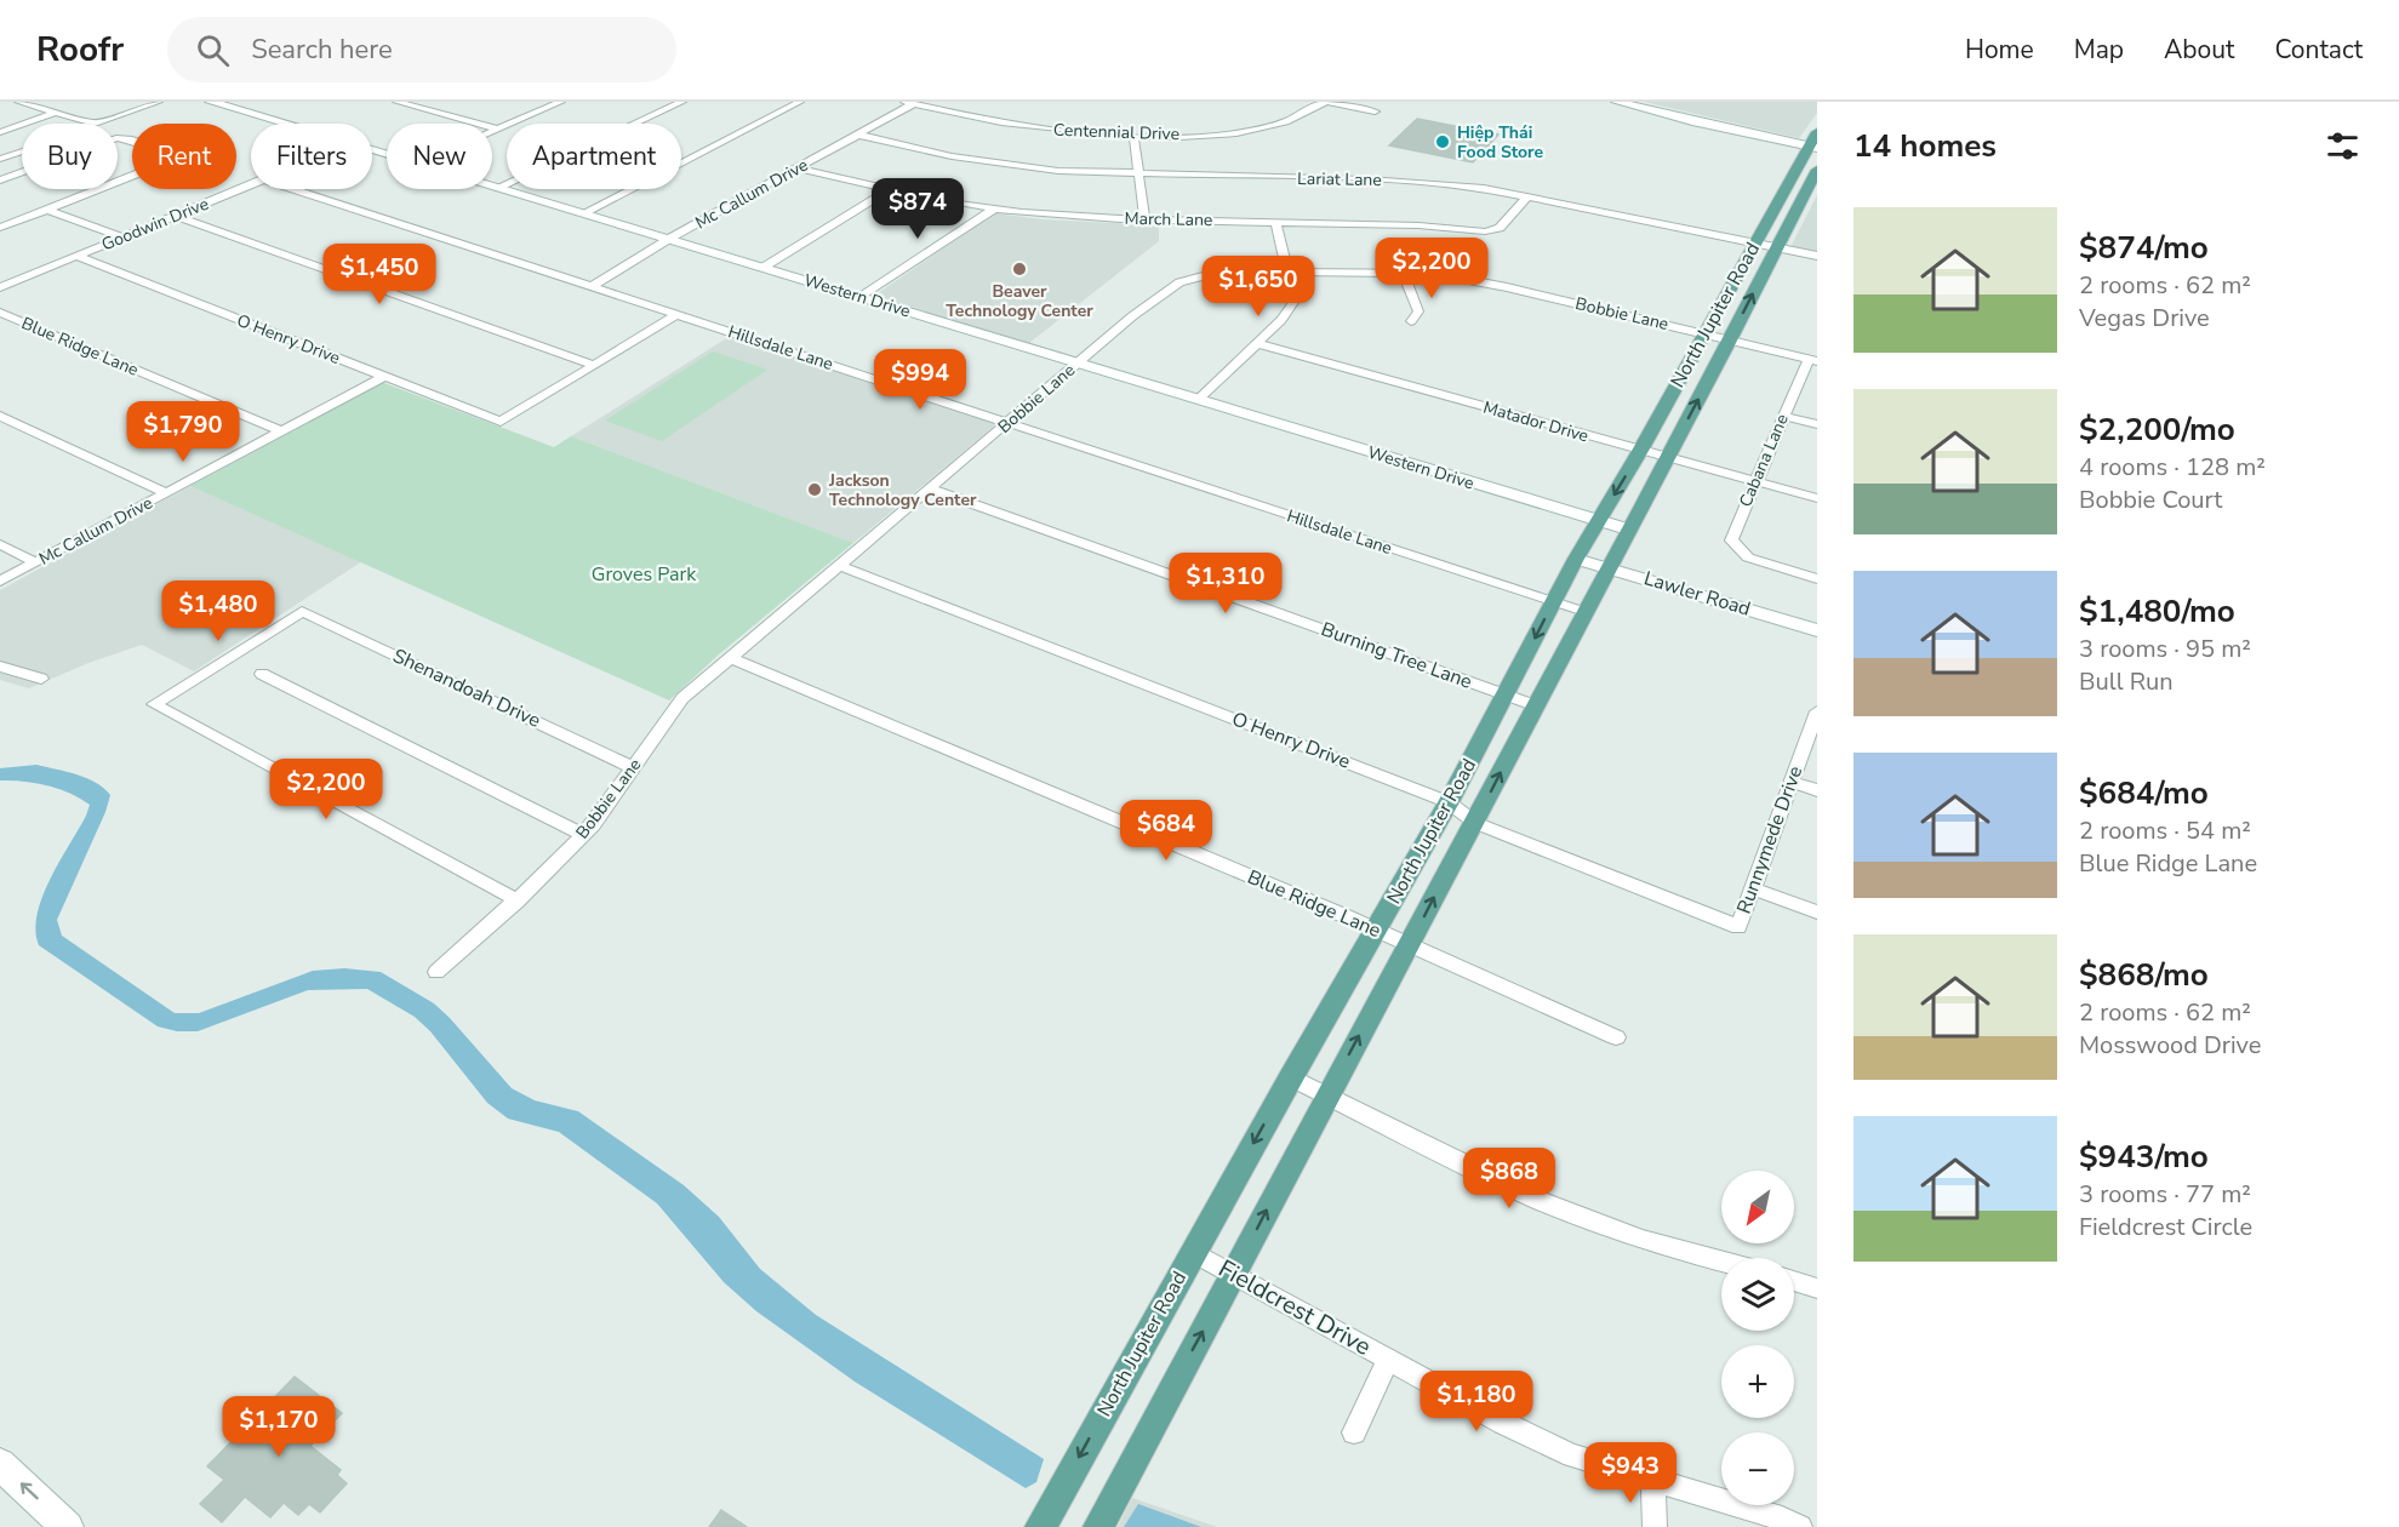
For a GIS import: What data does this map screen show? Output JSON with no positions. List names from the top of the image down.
{
  "streets": {
    "main road": ["North Jupiter Road"],
    "street": [
      "Centennial Drive",
      "Lariat Lane",
      "Mc Callum Drive",
      "March Lane",
      "Goodwin Drive",
      "Western Drive",
      "Bobbie Lane",
      "O Henry Drive",
      "Blue Ridge Lane",
      "Hillsdale Lane",
      "Matador Drive",
      "Cabana Lane",
      "Lawler Road",
      "Burning Tree Lane",
      "Shenandoah Drive",
      "Runnymede Drive",
      "Fieldcrest Drive"
    ]
  },
  "crossings": [
    ["Centennial Drive", "Mc Callum Drive"],
    ["Lariat Lane", "Mc Callum Drive"],
    ["Lariat Lane", "March Lane"],
    ["Lariat Lane", "North Jupiter Road"],
    ["Mc Callum Drive", "March Lane"],
    ["Mc Callum Drive", "Western Drive"],
    ["Mc Callum Drive", "O Henry Drive"],
    ["Mc Callum Drive", "Blue Ridge Lane"],
    ["Mc Callum Drive", "Hillsdale Lane"],
    ["Goodwin Drive", "O Henry Drive"],
    ["Western Drive", "Bobbie Lane"],
    ["Western Drive", "North Jupiter Road"],
    ["Bobbie Lane", "North Jupiter Road"],
    ["Bobbie Lane", "O Henry Drive"],
    ["Bobbie Lane", "Blue Ridge Lane"],
    ["Bobbie Lane", "Hillsdale Lane"],
    ["Bobbie Lane", "Cabana Lane"],
    ["Bobbie Lane", "Burning Tree Lane"],
    ["Bobbie Lane", "Shenandoah Drive"],
    ["North Jupiter Road", "O Henry Drive"],
    ["North Jupiter Road", "Blue Ridge Lane"],
    ["North Jupiter Road", "Hillsdale Lane"],
    ["North Jupiter Road", "Matador Drive"],
    ["North Jupiter Road", "Lawler Road"],
    ["North Jupiter Road", "Burning Tree Lane"],
    ["North Jupiter Road", "Fieldcrest Drive"],
    ["O Henry Drive", "Runnymede Drive"],
    ["Matador Drive", "Cabana Lane"]
  ],
  "parks": ["Groves Park"],
  "places": ["Hiệp Thái Food Store", "Beaver Technology Center", "Jackson Technology Center"],
  "north": "bottom left",
  "page": {
    "header": "Roofr",
    "search": "Search here",
    "nav": [
      "Home",
      "Map",
      "About",
      "Contact"
    ],
    "heading": "14 homes",
    "chip": [
      "Buy",
      "Rent",
      "Filters",
      "New",
      "Apartment"
    ],
    "price": [
      "$874",
      "$2,200",
      "$1,450",
      "$1,650",
      "$994",
      "$1,790",
      "$1,310",
      "$1,480",
      "$2,200",
      "$684",
      "$868",
      "$1,180",
      "$1,170",
      "$943"
    ],
    "list": [
      {
        "name": "$874/mo",
        "note": "2 rooms · 62 m² · Vegas Drive"
      },
      {
        "name": "$2,200/mo",
        "note": "4 rooms · 128 m² · Bobbie Court"
      },
      {
        "name": "$1,480/mo",
        "note": "3 rooms · 95 m² · Bull Run"
      },
      {
        "name": "$684/mo",
        "note": "2 rooms · 54 m² · Blue Ridge Lane"
      },
      {
        "name": "$868/mo",
        "note": "2 rooms · 62 m² · Mosswood Drive"
      },
      {
        "name": "$943/mo",
        "note": "3 rooms · 77 m² · Fieldcrest Circle"
      }
    ],
    "map_buttons": ["+", "−"]
  }
}
